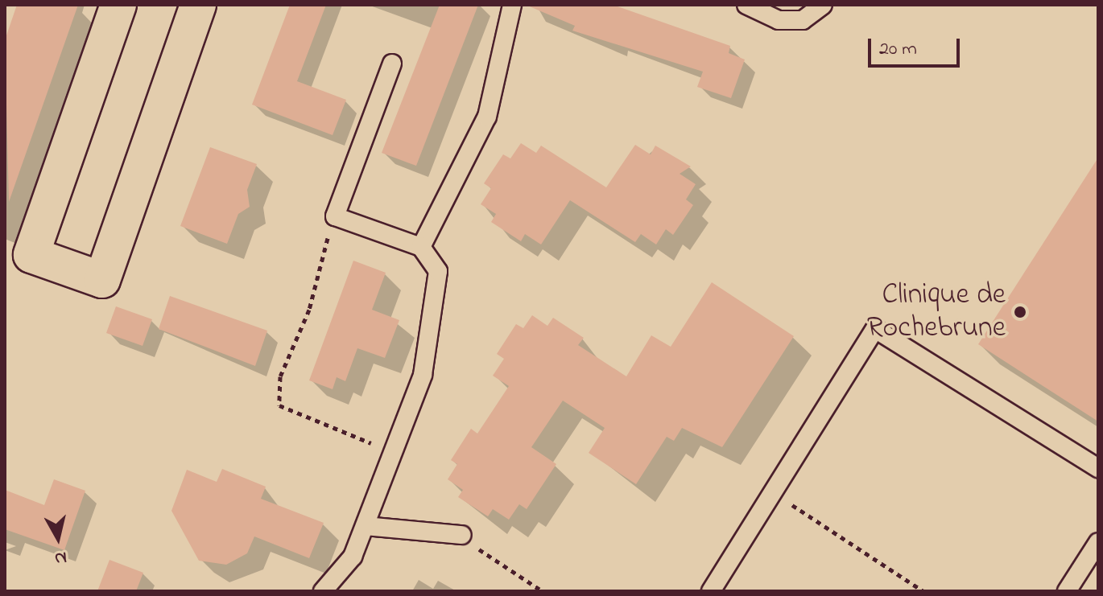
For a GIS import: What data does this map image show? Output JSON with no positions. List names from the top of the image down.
{
  "places": ["Clinique de Rochebrune"],
  "scale_bar": "20 m",
  "north": "bottom"
}
